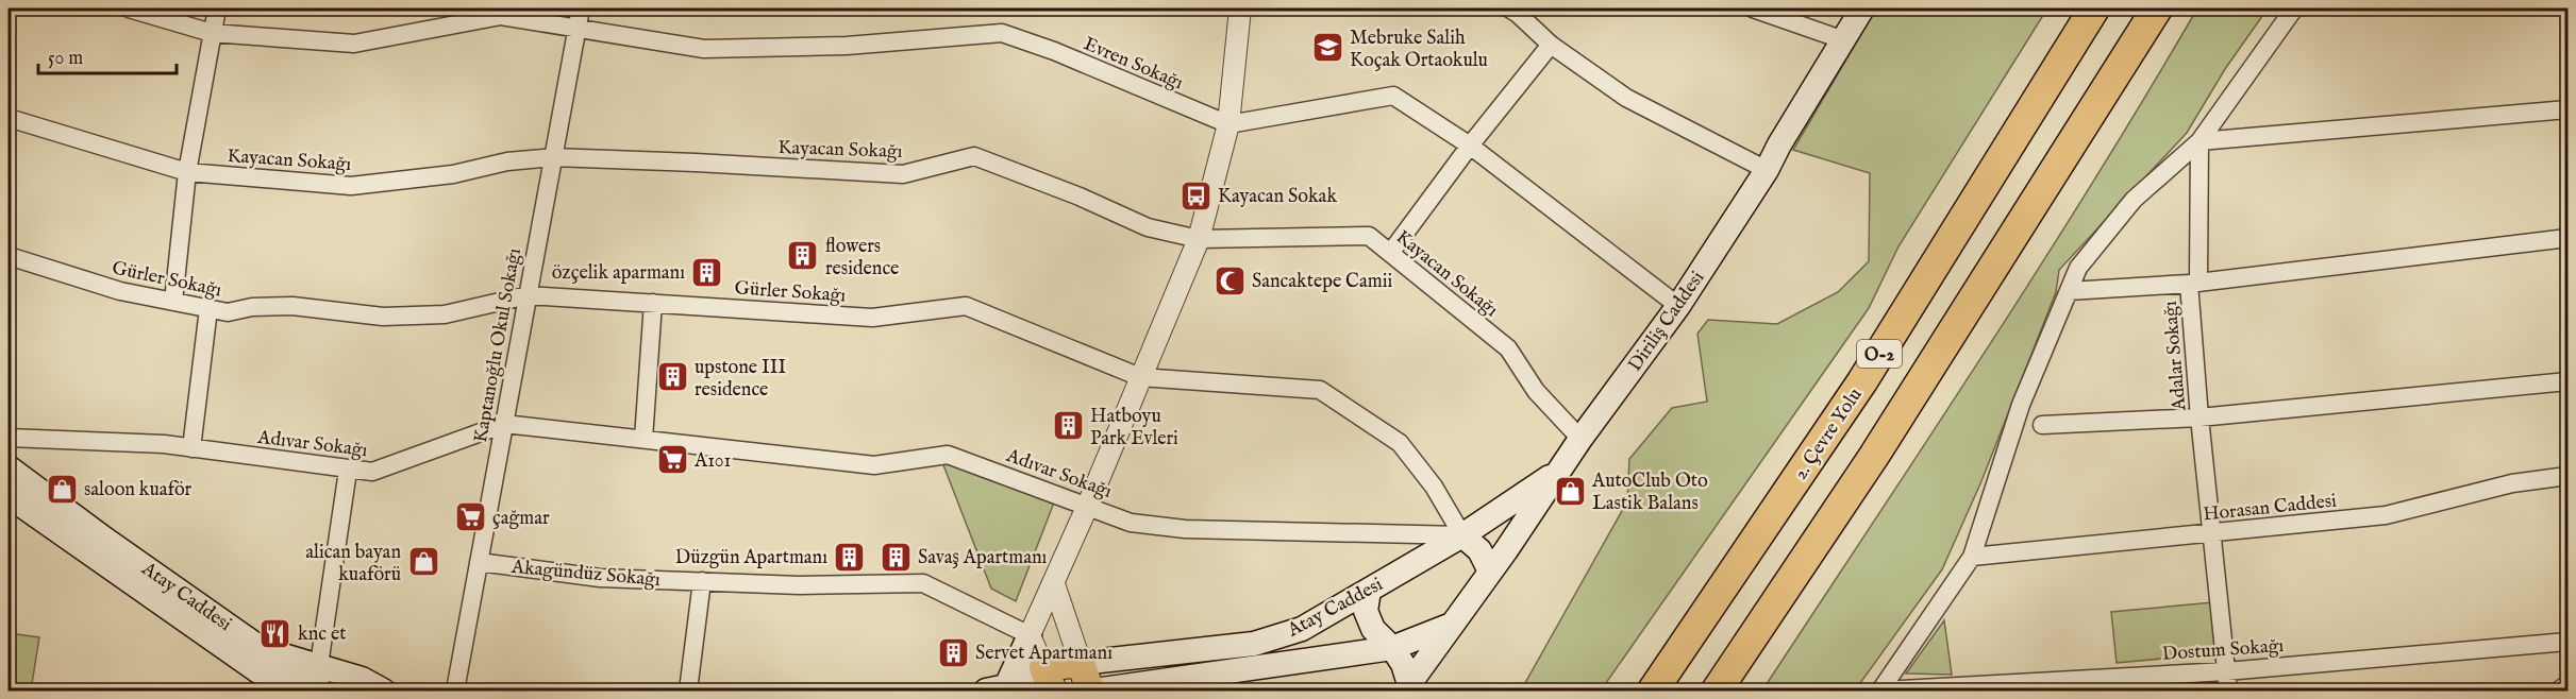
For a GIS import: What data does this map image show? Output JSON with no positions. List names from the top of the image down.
{
  "streets": {
    "highway": ["O-2", "2. Çevre Yolu"],
    "main road": ["Diriliş Caddesi", "Atay Caddesi"],
    "street": [
      "Evren Sokağı",
      "Kayacan Sokağı",
      "Gürler Sokağı",
      "Kaptanoğlu Okul Sokağı",
      "Adalar Sokağı",
      "Adıvar Sokağı",
      "Horasan Caddesi",
      "Akagündüz Sokağı",
      "Dostum Sokağı"
    ]
  },
  "crossings": [
    ["Evren Sokağı", "Kaptanoğlu Okul Sokağı"],
    ["Kayacan Sokağı", "Diriliş Caddesi"],
    ["Kayacan Sokağı", "Kaptanoğlu Okul Sokağı"],
    ["Gürler Sokağı", "Kaptanoğlu Okul Sokağı"],
    ["Gürler Sokağı", "Adıvar Sokağı"],
    ["Gürler Sokağı", "Atay Caddesi"],
    ["Diriliş Caddesi", "Atay Caddesi"],
    ["Kaptanoğlu Okul Sokağı", "Adıvar Sokağı"],
    ["Kaptanoğlu Okul Sokağı", "Akagündüz Sokağı"],
    ["Adalar Sokağı", "Horasan Caddesi"],
    ["Adalar Sokağı", "Dostum Sokağı"],
    ["Adıvar Sokağı", "Atay Caddesi"]
  ],
  "places": {
    "school or university": ["Mebruke Salih Koçak Ortaokulu"],
    "bus stop": ["Kayacan Sokak"],
    "building": [
      "flowers residence",
      "özçelik aparmanı",
      "upstone III residence",
      "Hatboyu Park Evleri",
      "Düzgün Apartmanı",
      "Savaş Apartmanı",
      "Servet Apartmanı"
    ],
    "mosque": ["Sancaktepe Camii"],
    "supermarket": ["A101", "çağmar"],
    "shop": ["saloon kuaför", "AutoClub Oto Lastik Balans", "alican bayan kuaförü"],
    "restaurant": ["knc et"]
  },
  "scale_bar": "50 m"
}
